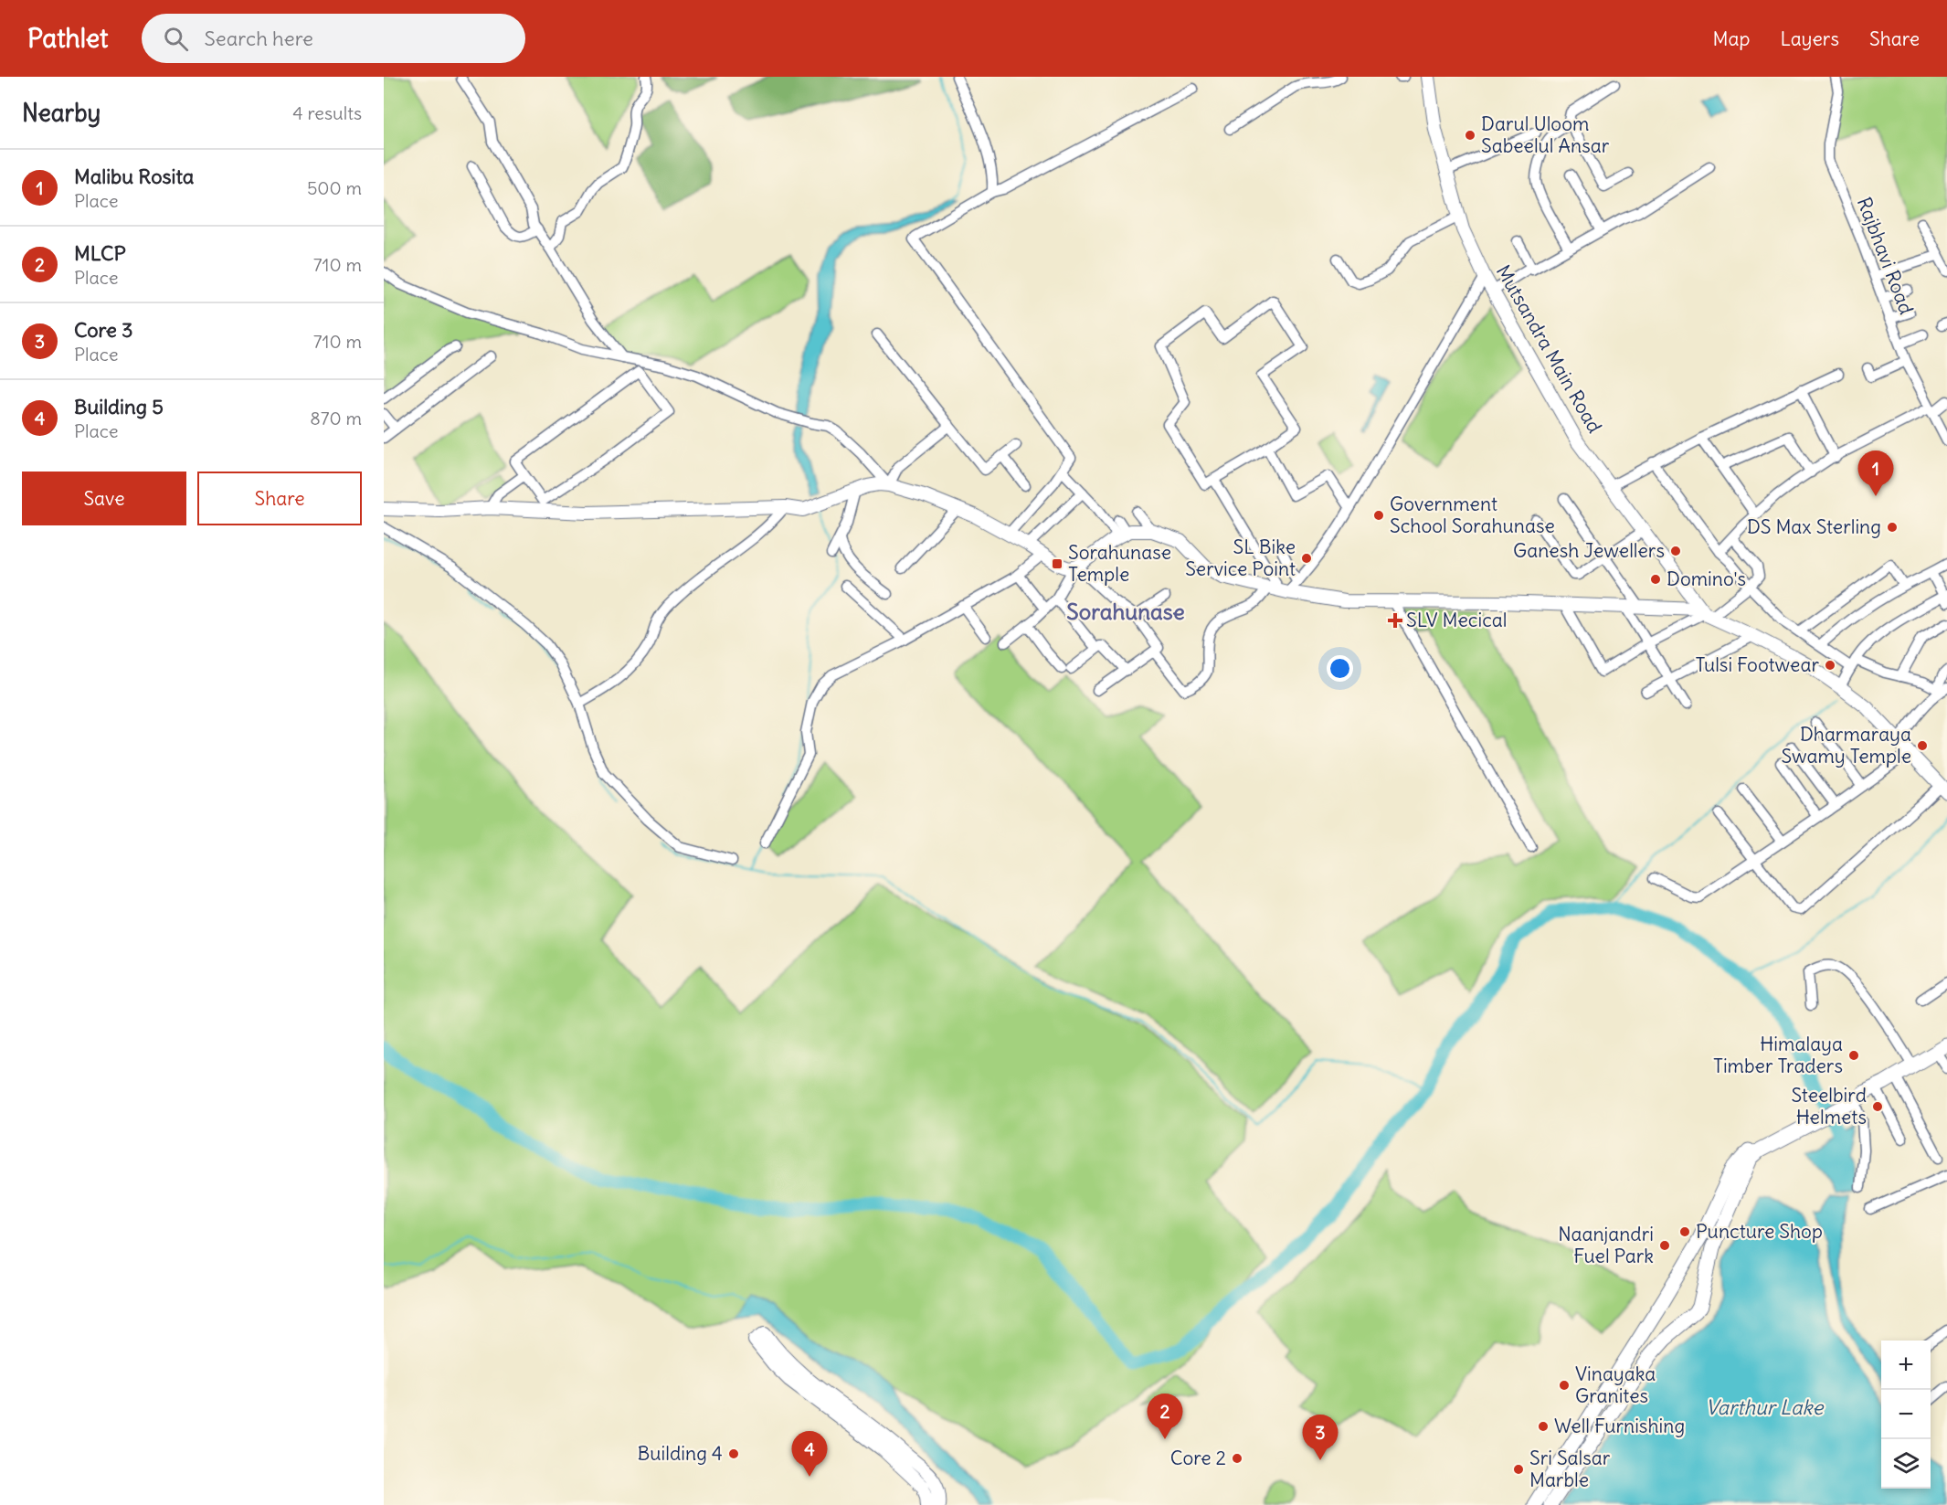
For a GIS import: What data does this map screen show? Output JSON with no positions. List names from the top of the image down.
{
  "streets": {
    "street": ["Rajbhavi Road", "Mutsandra Main Road"]
  },
  "districts": ["Sorahunase"],
  "water": ["Varthur Lake"],
  "places": {
    "other": [
      "Darul Uloom Sabeelul Ansar",
      "Government School Sorahunase",
      "DS Max Sterling",
      "Ganesh Jewellers",
      "SL Bike Service Point",
      "Domino's",
      "Tulsi Footwear",
      "Dharmaraya Swamy Temple",
      "Himalaya Timber Traders",
      "Steelbird Helmets",
      "Puncture Shop",
      "Naanjandri Fuel Park",
      "Vinayaka Granites",
      "Well Furnishing",
      "Building 4",
      "Core 2",
      "Sri Salsar Marble"
    ],
    "transit": ["Sorahunase Temple"],
    "health": ["SLV Mecical"]
  },
  "page": {
    "header": "Pathlet",
    "search": "Search here",
    "nav": ["Map", "Layers", "Share"],
    "heading": ["Nearby", "4 results"],
    "list": [
      {
        "mark": "1",
        "name": "Malibu Rosita",
        "note": "Place",
        "value": "500 m"
      },
      {
        "mark": "2",
        "name": "MLCP",
        "note": "Place",
        "value": "710 m"
      },
      {
        "mark": "3",
        "name": "Core 3",
        "note": "Place",
        "value": "710 m"
      },
      {
        "mark": "4",
        "name": "Building 5",
        "note": "Place",
        "value": "870 m"
      }
    ],
    "pins": [
      "1",
      "2",
      "3",
      "4"
    ],
    "buttons": ["Save", "Share"],
    "map_buttons": ["+", "−"]
  }
}
